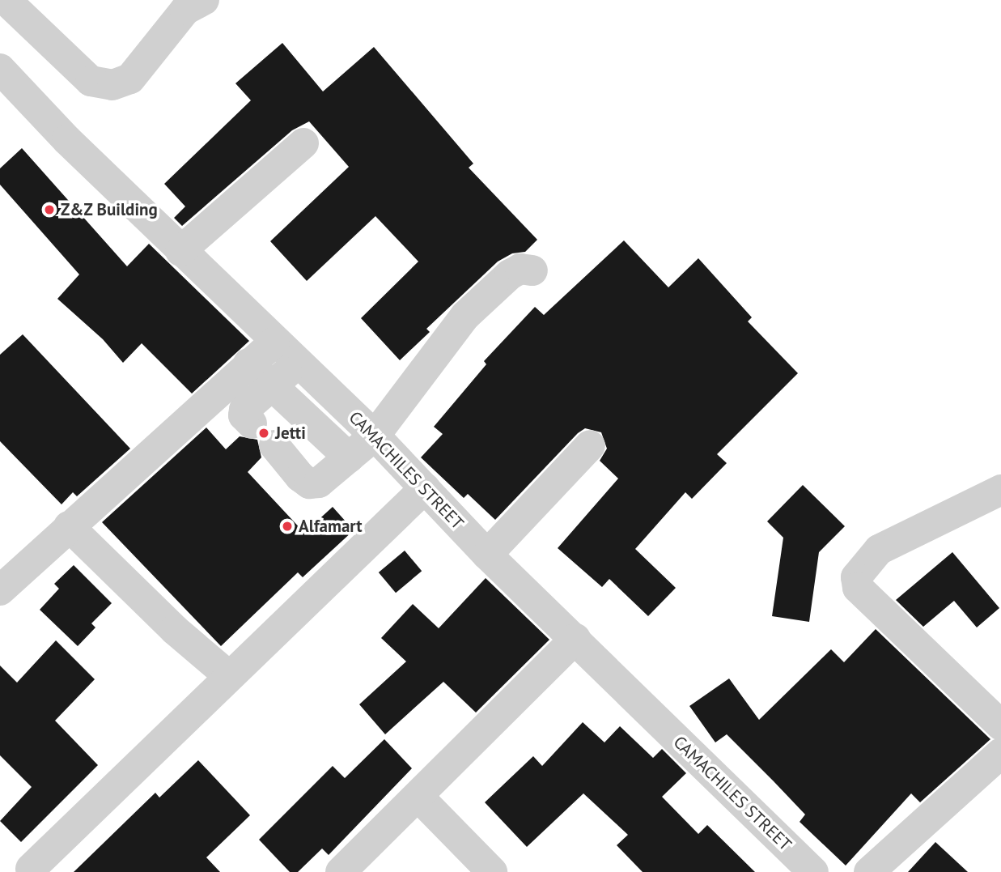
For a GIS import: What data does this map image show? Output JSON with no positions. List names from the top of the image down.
{
  "streets": {
    "street": ["CAMACHILES STREET"]
  },
  "places": ["Z&Z Building", "Jetti", "Alfamart"]
}
